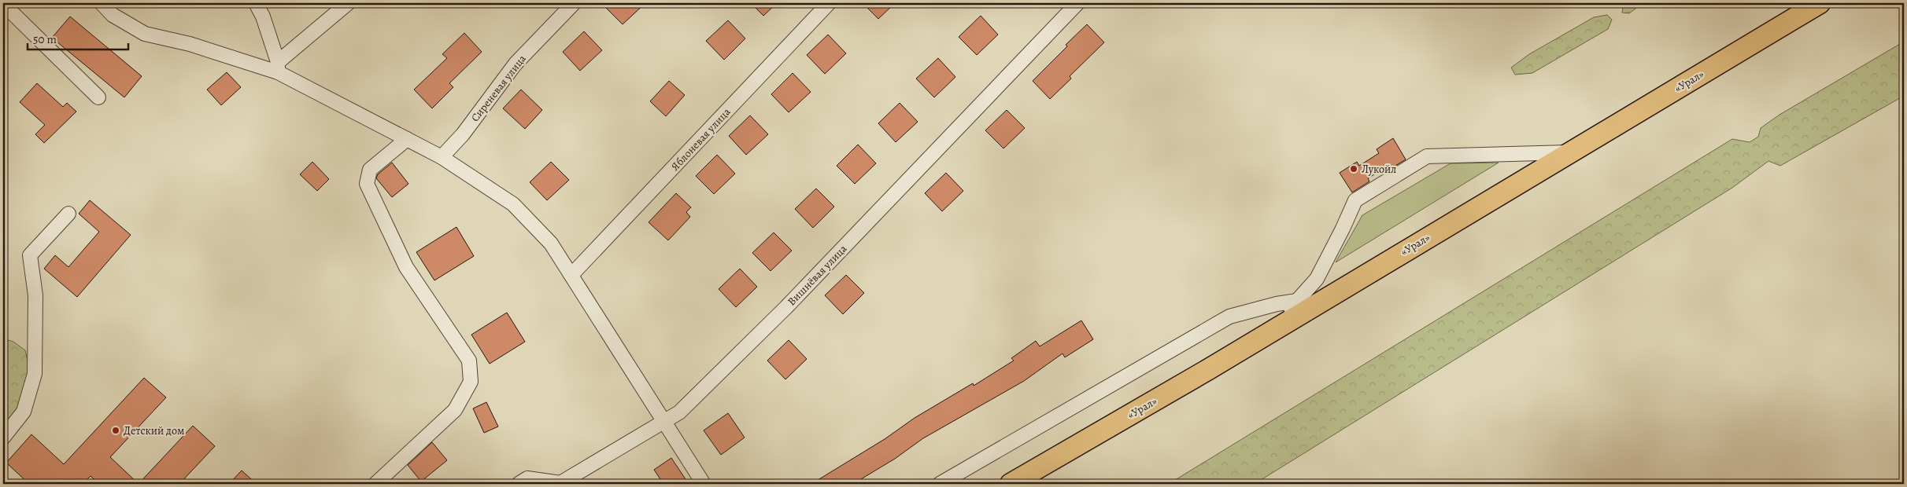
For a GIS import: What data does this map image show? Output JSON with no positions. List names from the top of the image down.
{
  "streets": {
    "highway": ["«Урал»"],
    "street": ["Сиреневая улица", "Яблоневая улица", "Вишнёвая улица"]
  },
  "places": ["Лукойл", "Детский дом"],
  "scale_bar": "50 m"
}
